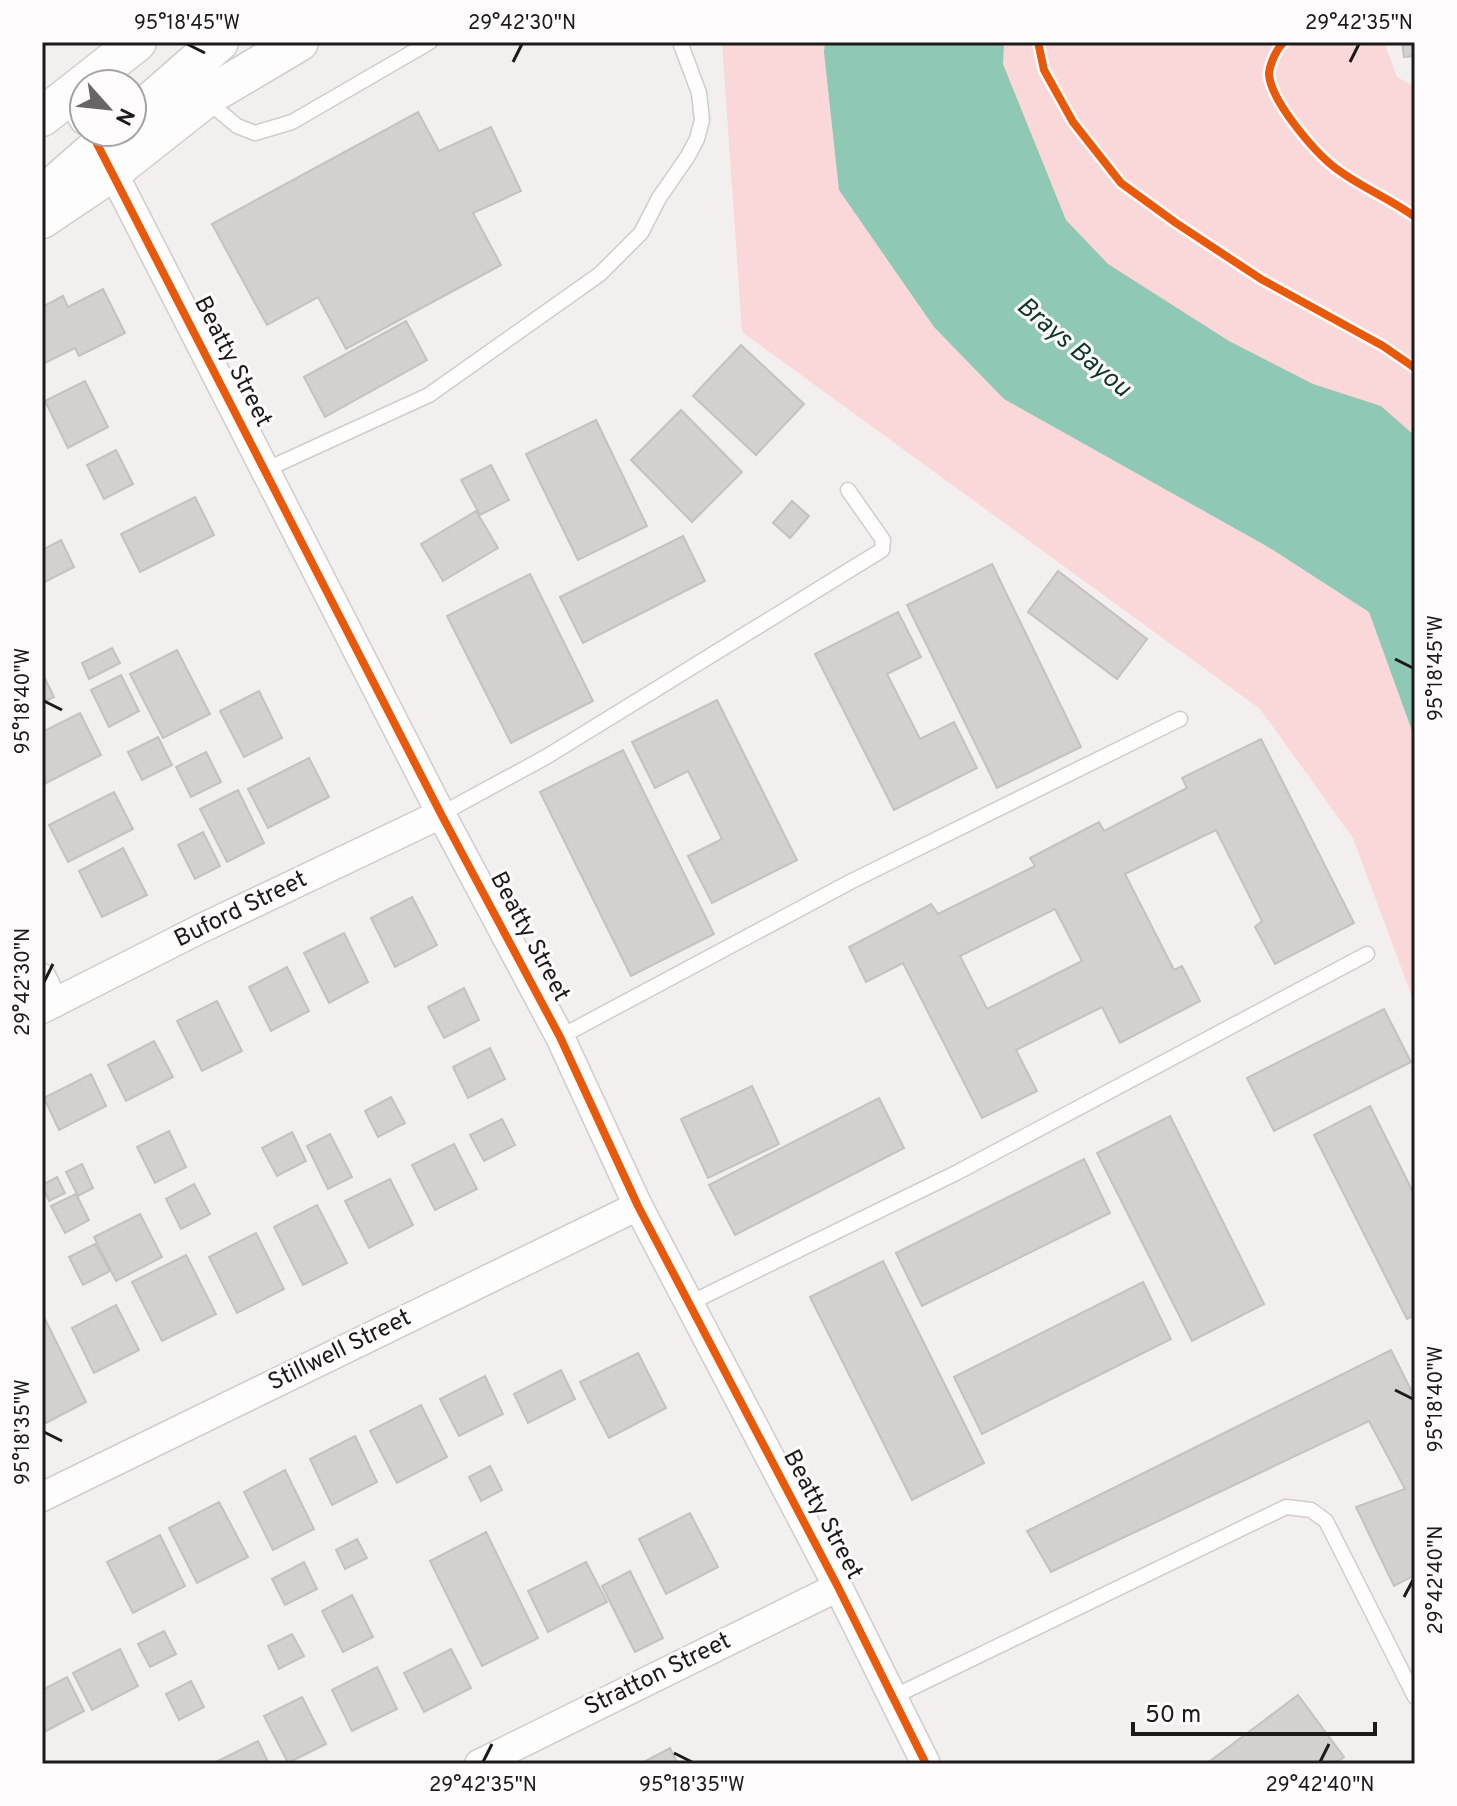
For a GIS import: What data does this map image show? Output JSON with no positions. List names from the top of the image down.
{
  "streets": {
    "street": [
      "Beatty Street",
      "Buford Street",
      "Stillwell Street",
      "Stratton Street"
    ]
  },
  "crossings": [
    ["Beatty Street", "Buford Street"],
    ["Beatty Street", "Stillwell Street"],
    ["Beatty Street", "Stratton Street"]
  ],
  "water": ["Brays Bayou"],
  "scale_bar": "50 m",
  "north": "bottom right",
  "coordinates": [
    "95°18'45\"W",
    "29°42'30\"N",
    "29°42'35\"N",
    "95°18'40\"W",
    "95°18'35\"W",
    "29°42'40\"N"
  ]
}
